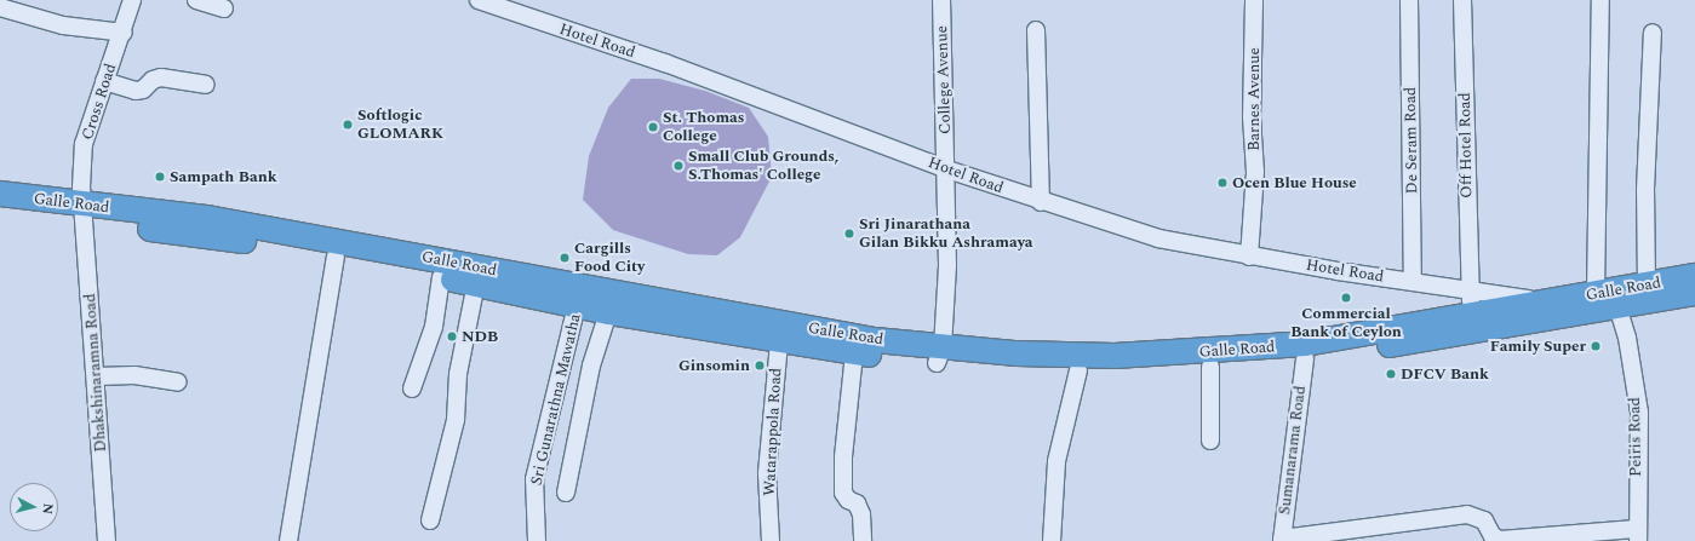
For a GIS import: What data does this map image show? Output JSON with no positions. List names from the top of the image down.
{
  "streets": {
    "highway": ["Galle Road"],
    "street": [
      "Hotel Road",
      "College Avenue",
      "Barnes Avenue",
      "Cross Road",
      "De Seram Road",
      "Off Hotel Road",
      "Dhakshinaramna Road",
      "Sri Gunarathna Mawatha",
      "Watarappola Road",
      "Peiris Road",
      "Sumanarama Road"
    ]
  },
  "crossings": [
    ["Hotel Road", "College Avenue"],
    ["Hotel Road", "Barnes Avenue"],
    ["Hotel Road", "De Seram Road"],
    ["Hotel Road", "Off Hotel Road"],
    ["Hotel Road", "Galle Road"],
    ["College Avenue", "Galle Road"],
    ["Cross Road", "Galle Road"],
    ["Cross Road", "Dhakshinaramna Road"],
    ["Off Hotel Road", "Galle Road"],
    ["Galle Road", "Dhakshinaramna Road"],
    ["Galle Road", "Sri Gunarathna Mawatha"],
    ["Galle Road", "Watarappola Road"],
    ["Galle Road", "Peiris Road"],
    ["Galle Road", "Sumanarama Road"]
  ],
  "places": [
    "Softlogic GLOMARK",
    "St. Thomas College",
    "Small Club Grounds, S.Thomas' College",
    "Sampath Bank",
    "Ocen Blue House",
    "Sri Jinarathana Gilan Bikku Ashramaya",
    "Cargills Food City",
    "Commercial Bank of Ceylon",
    "NDB",
    "Family Super",
    "Ginsomin",
    "DFCV Bank"
  ],
  "north": "right"
}
